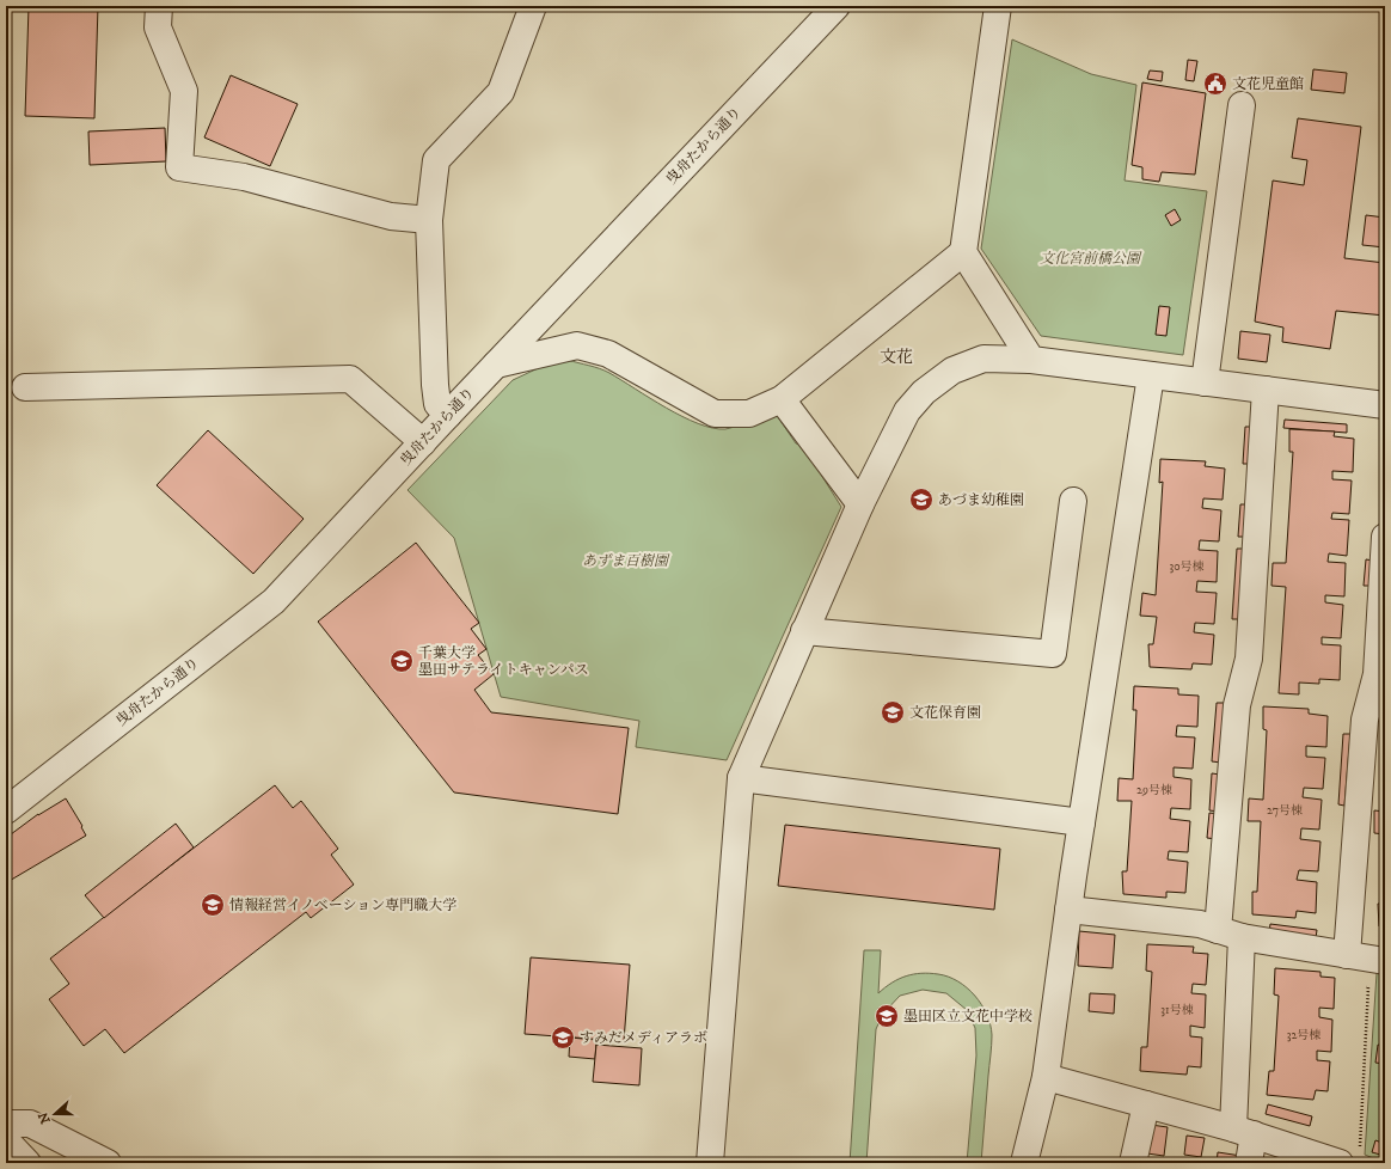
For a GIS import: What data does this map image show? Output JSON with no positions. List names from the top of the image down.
{
  "streets": {
    "street": ["曳舟たから通り"]
  },
  "districts": ["文花"],
  "parks": ["文化宮前橋公園", "あずま百樹園"],
  "places": {
    "public building": ["文花児童館"],
    "school or university": [
      "あづま幼稚園",
      "千葉大学 墨田サテライトキャンパス",
      "文花保育園",
      "情報経営イノベーション専門職大学",
      "墨田区立文花中学校",
      "すみだメディアラボ"
    ]
  },
  "house_numbers": [
    "30号棟",
    "29号棟",
    "27号棟",
    "31号棟",
    "32号棟"
  ],
  "north": "left"
}
